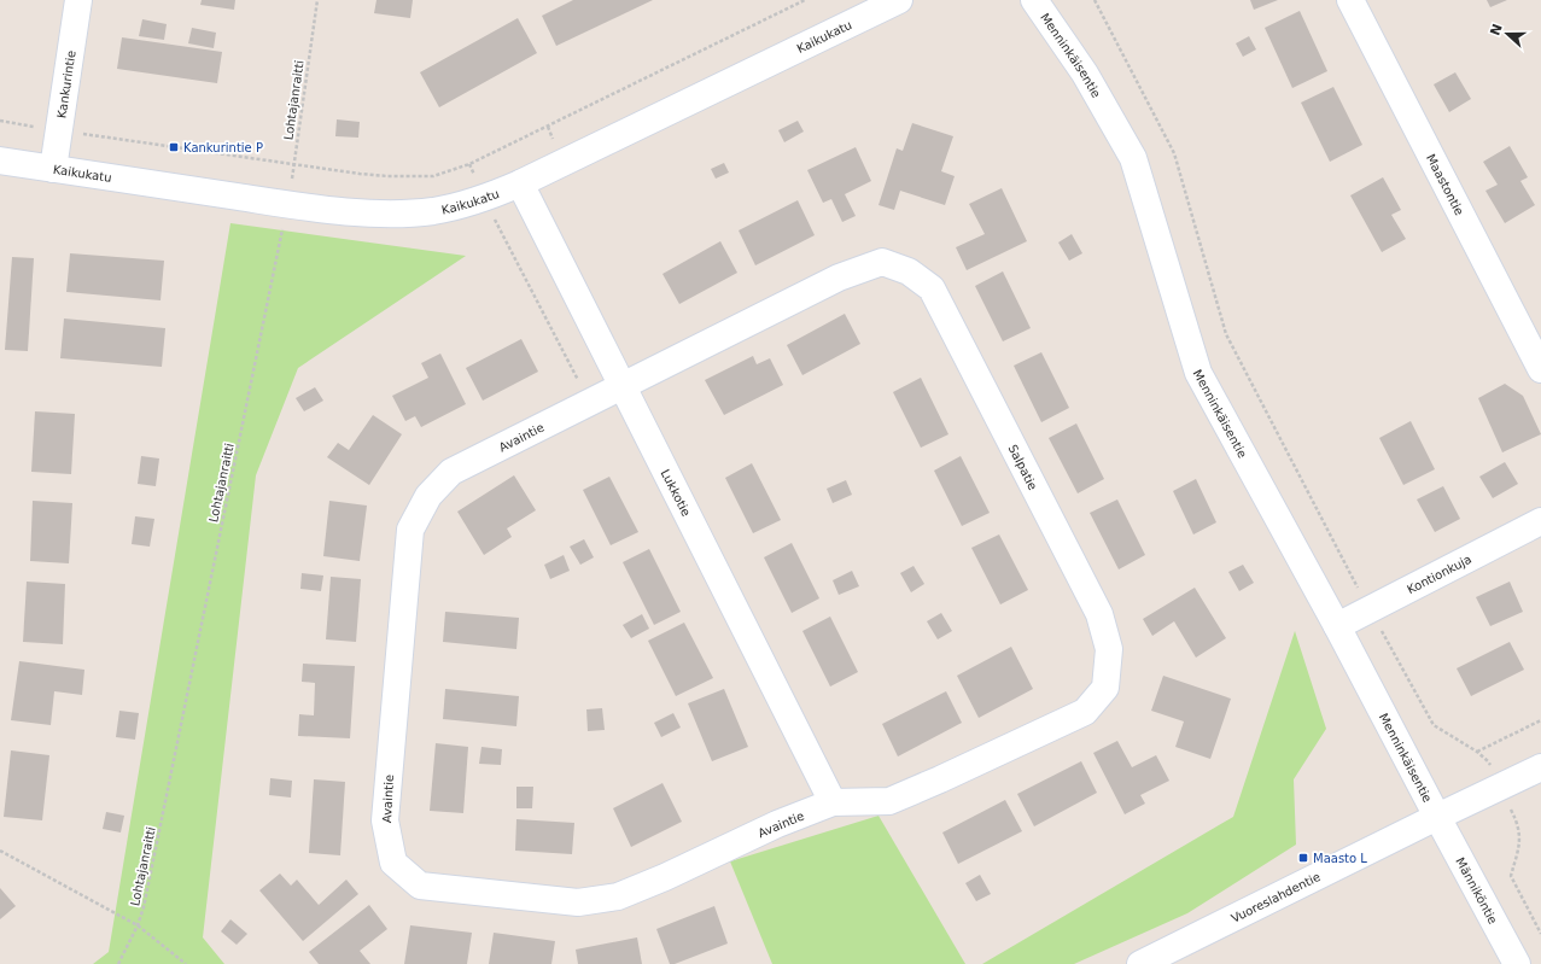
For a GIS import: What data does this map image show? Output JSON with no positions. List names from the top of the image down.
{
  "streets": {
    "street": [
      "Kaikukatu",
      "Menninkäisentie",
      "Kankurintie",
      "Maastontie",
      "Avaintie",
      "Salpatie",
      "Lukkotie",
      "Kontionkuja",
      "Männiköntie",
      "Vuoreslahdentie"
    ],
    "path": ["Lohtajanraitti"]
  },
  "crossings": [
    ["Kaikukatu", "Kankurintie"],
    ["Kaikukatu", "Lohtajanraitti"],
    ["Kaikukatu", "Lukkotie"],
    ["Menninkäisentie", "Kontionkuja"],
    ["Menninkäisentie", "Männiköntie"],
    ["Menninkäisentie", "Vuoreslahdentie"],
    ["Avaintie", "Salpatie"],
    ["Avaintie", "Lukkotie"],
    ["Salpatie", "Lukkotie"],
    ["Männiköntie", "Vuoreslahdentie"]
  ],
  "places": {
    "transit": ["Kankurintie P", "Maasto L"]
  },
  "north": "left"
}
